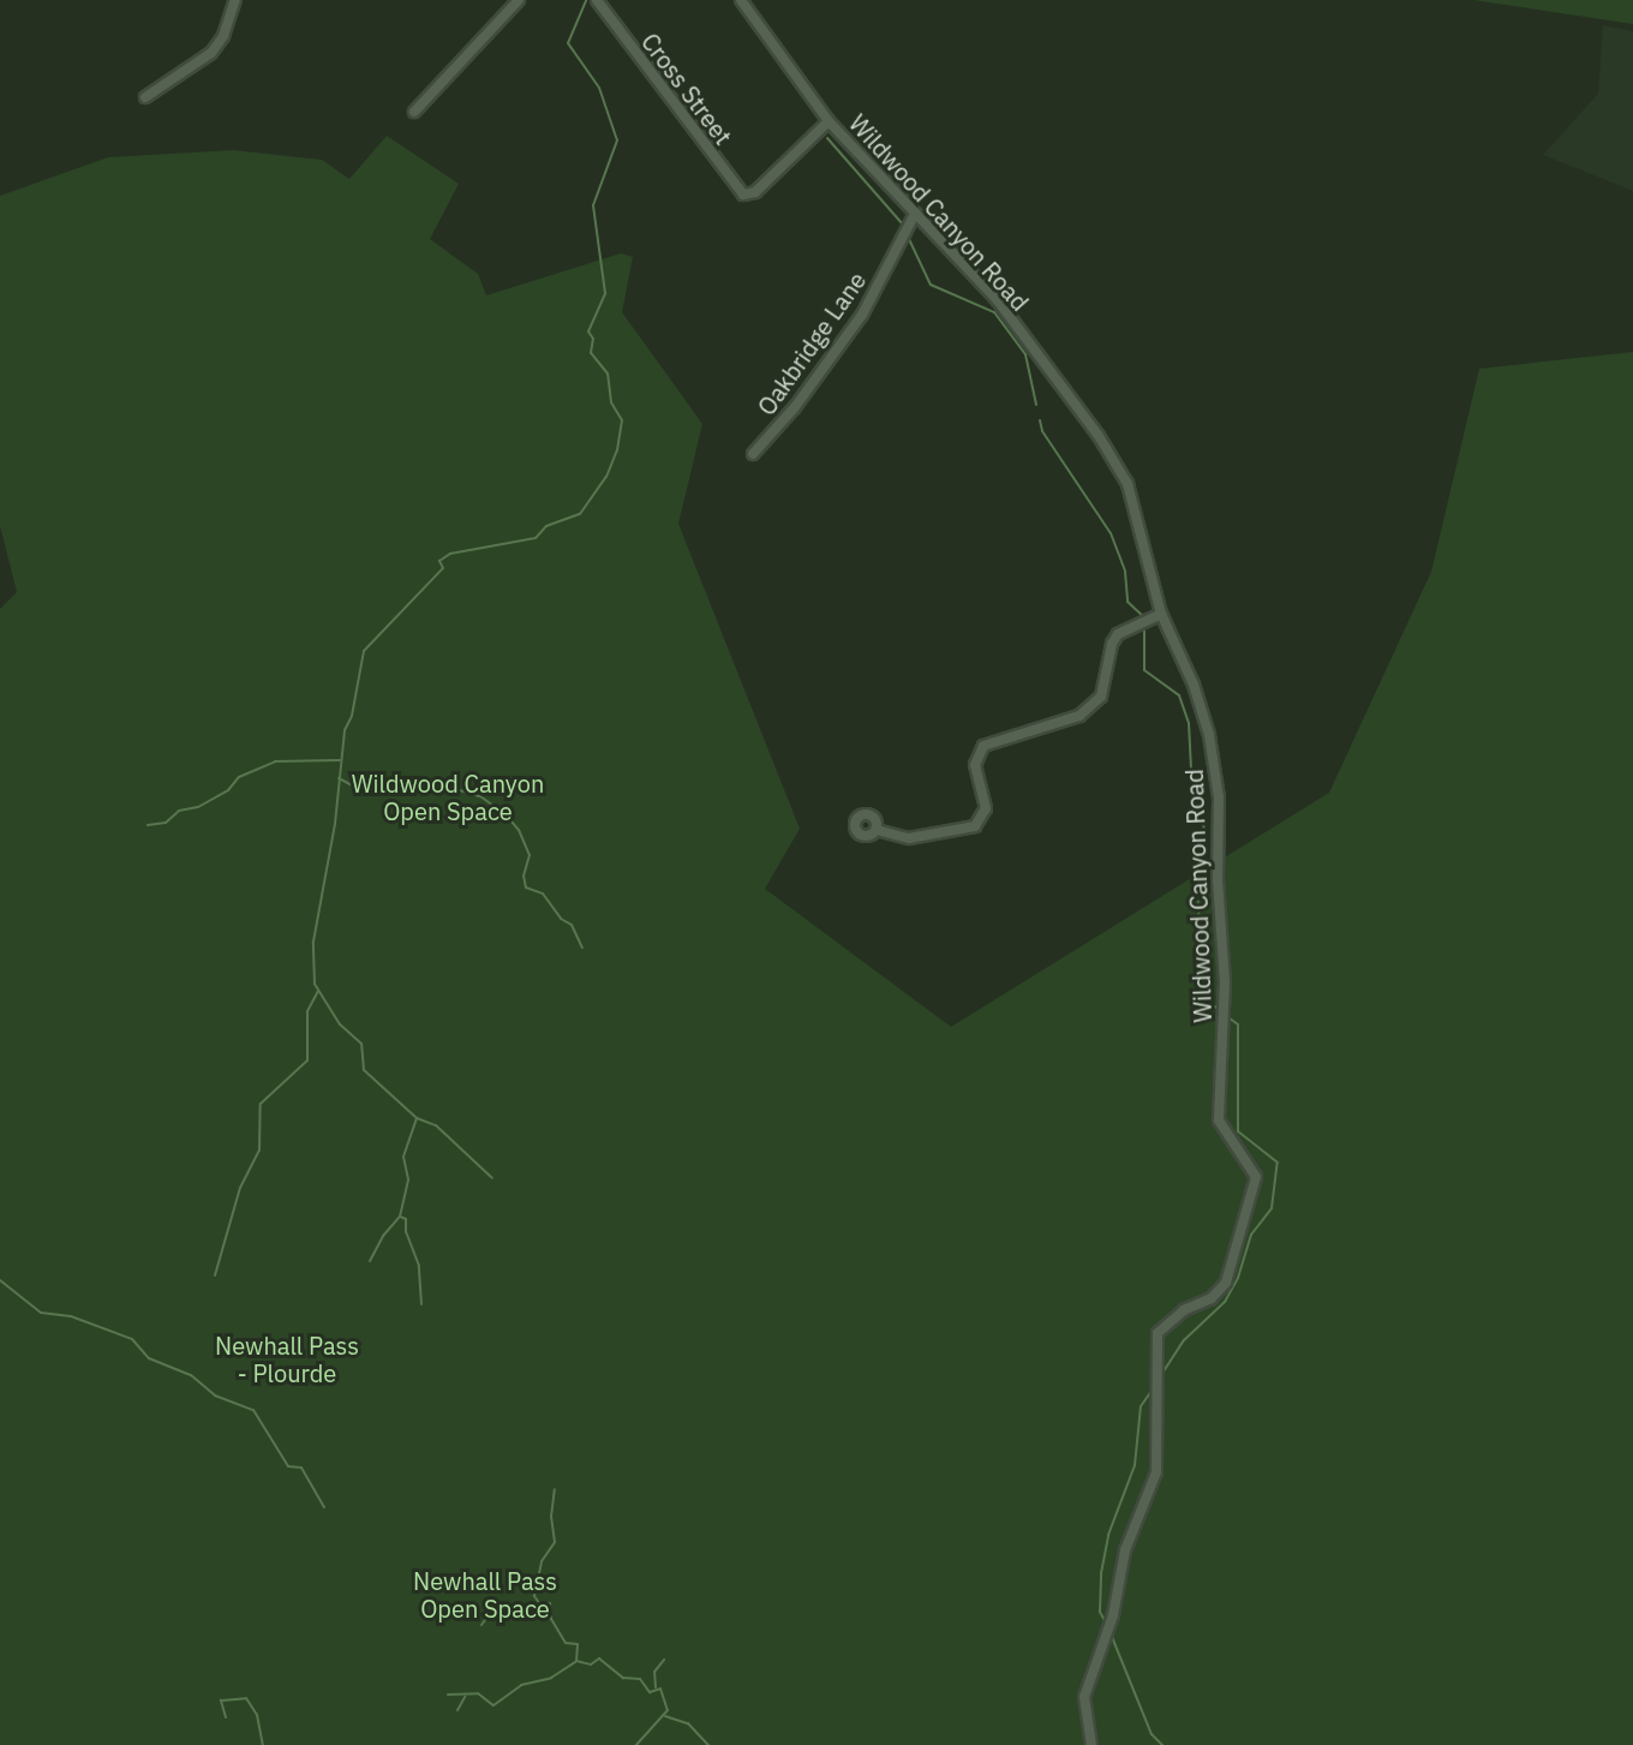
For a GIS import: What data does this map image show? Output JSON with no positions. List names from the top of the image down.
{
  "streets": {
    "street": ["Cross Street", "Wildwood Canyon Road", "Oakbridge Lane"]
  },
  "crossings": [
    ["Cross Street", "Wildwood Canyon Road"],
    ["Wildwood Canyon Road", "Oakbridge Lane"]
  ],
  "parks": ["Wildwood Canyon Open Space", "Newhall Pass - Plourde", "Newhall Pass Open Space"]
}
